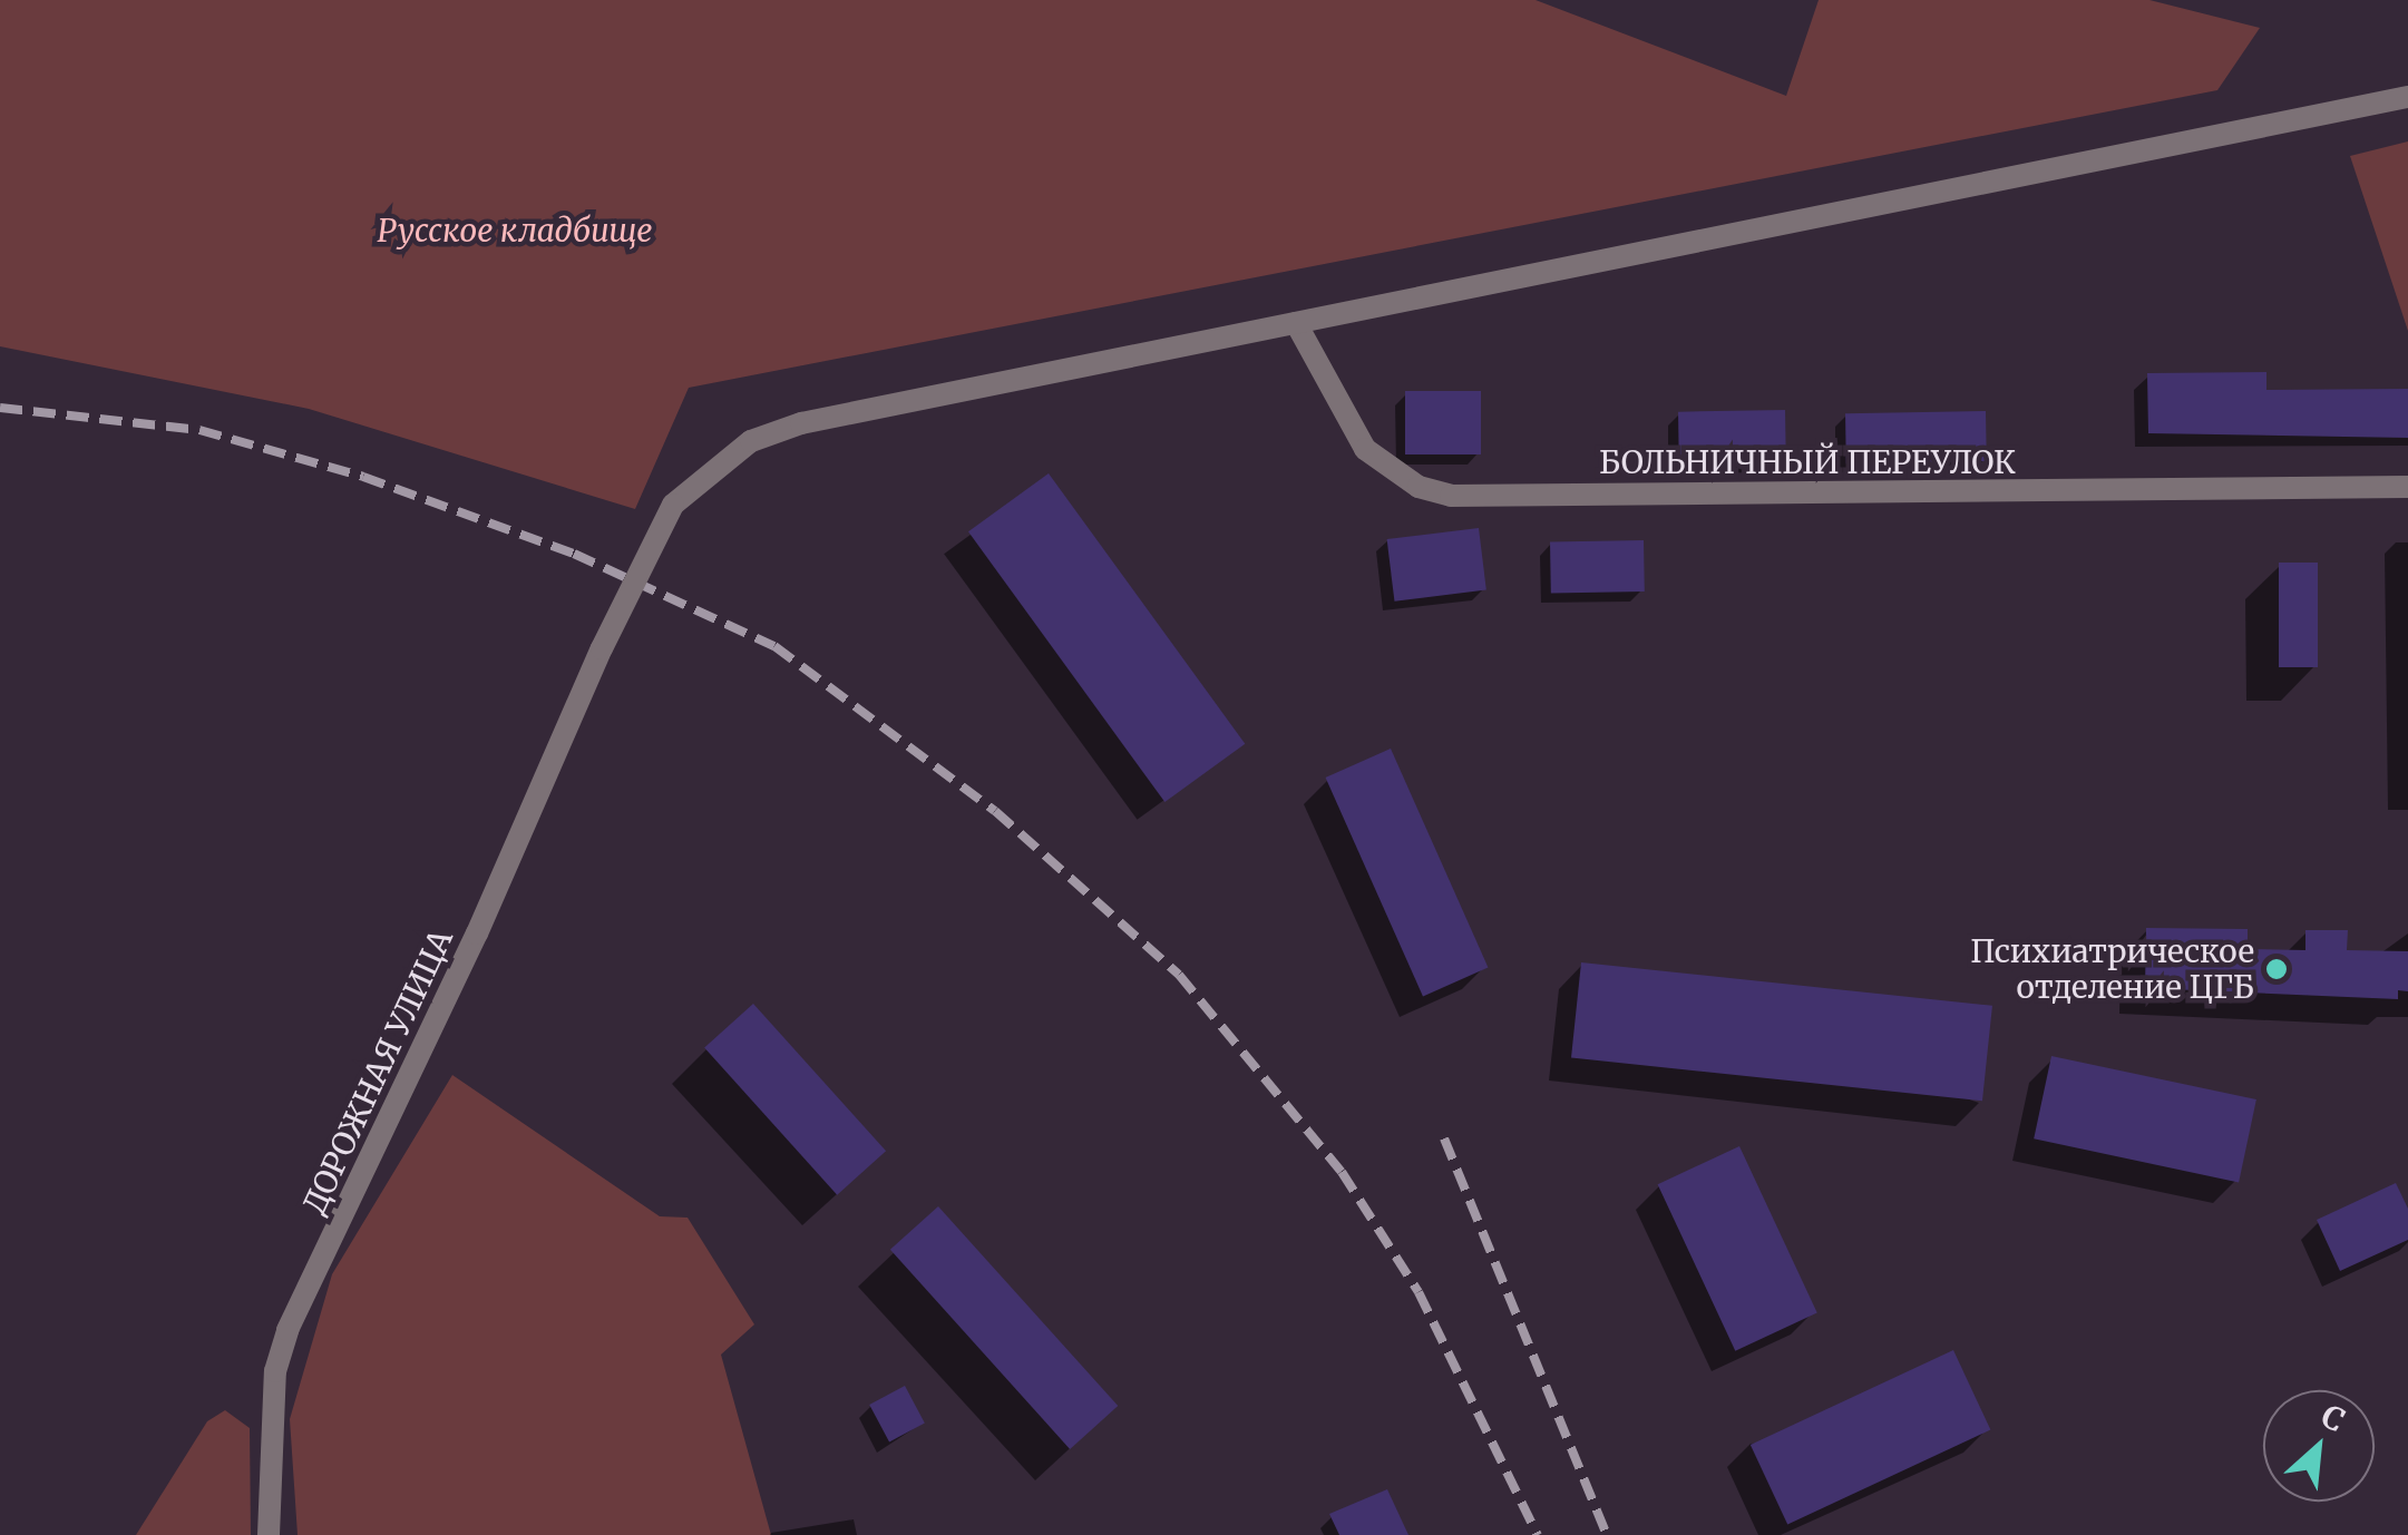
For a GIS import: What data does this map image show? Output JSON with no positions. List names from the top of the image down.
{
  "streets": {
    "street": ["БОЛЬНИЧНЫЙ ПЕРЕУЛОК", "ДОРОЖНАЯ УЛИЦА"]
  },
  "crossings": [
    ["БОЛЬНИЧНЫЙ ПЕРЕУЛОК", "ДОРОЖНАЯ УЛИЦА"]
  ],
  "parks": ["Русское кладбище"],
  "places": ["Психиатрическое отделение ЦГБ"],
  "north": "top right"
}
